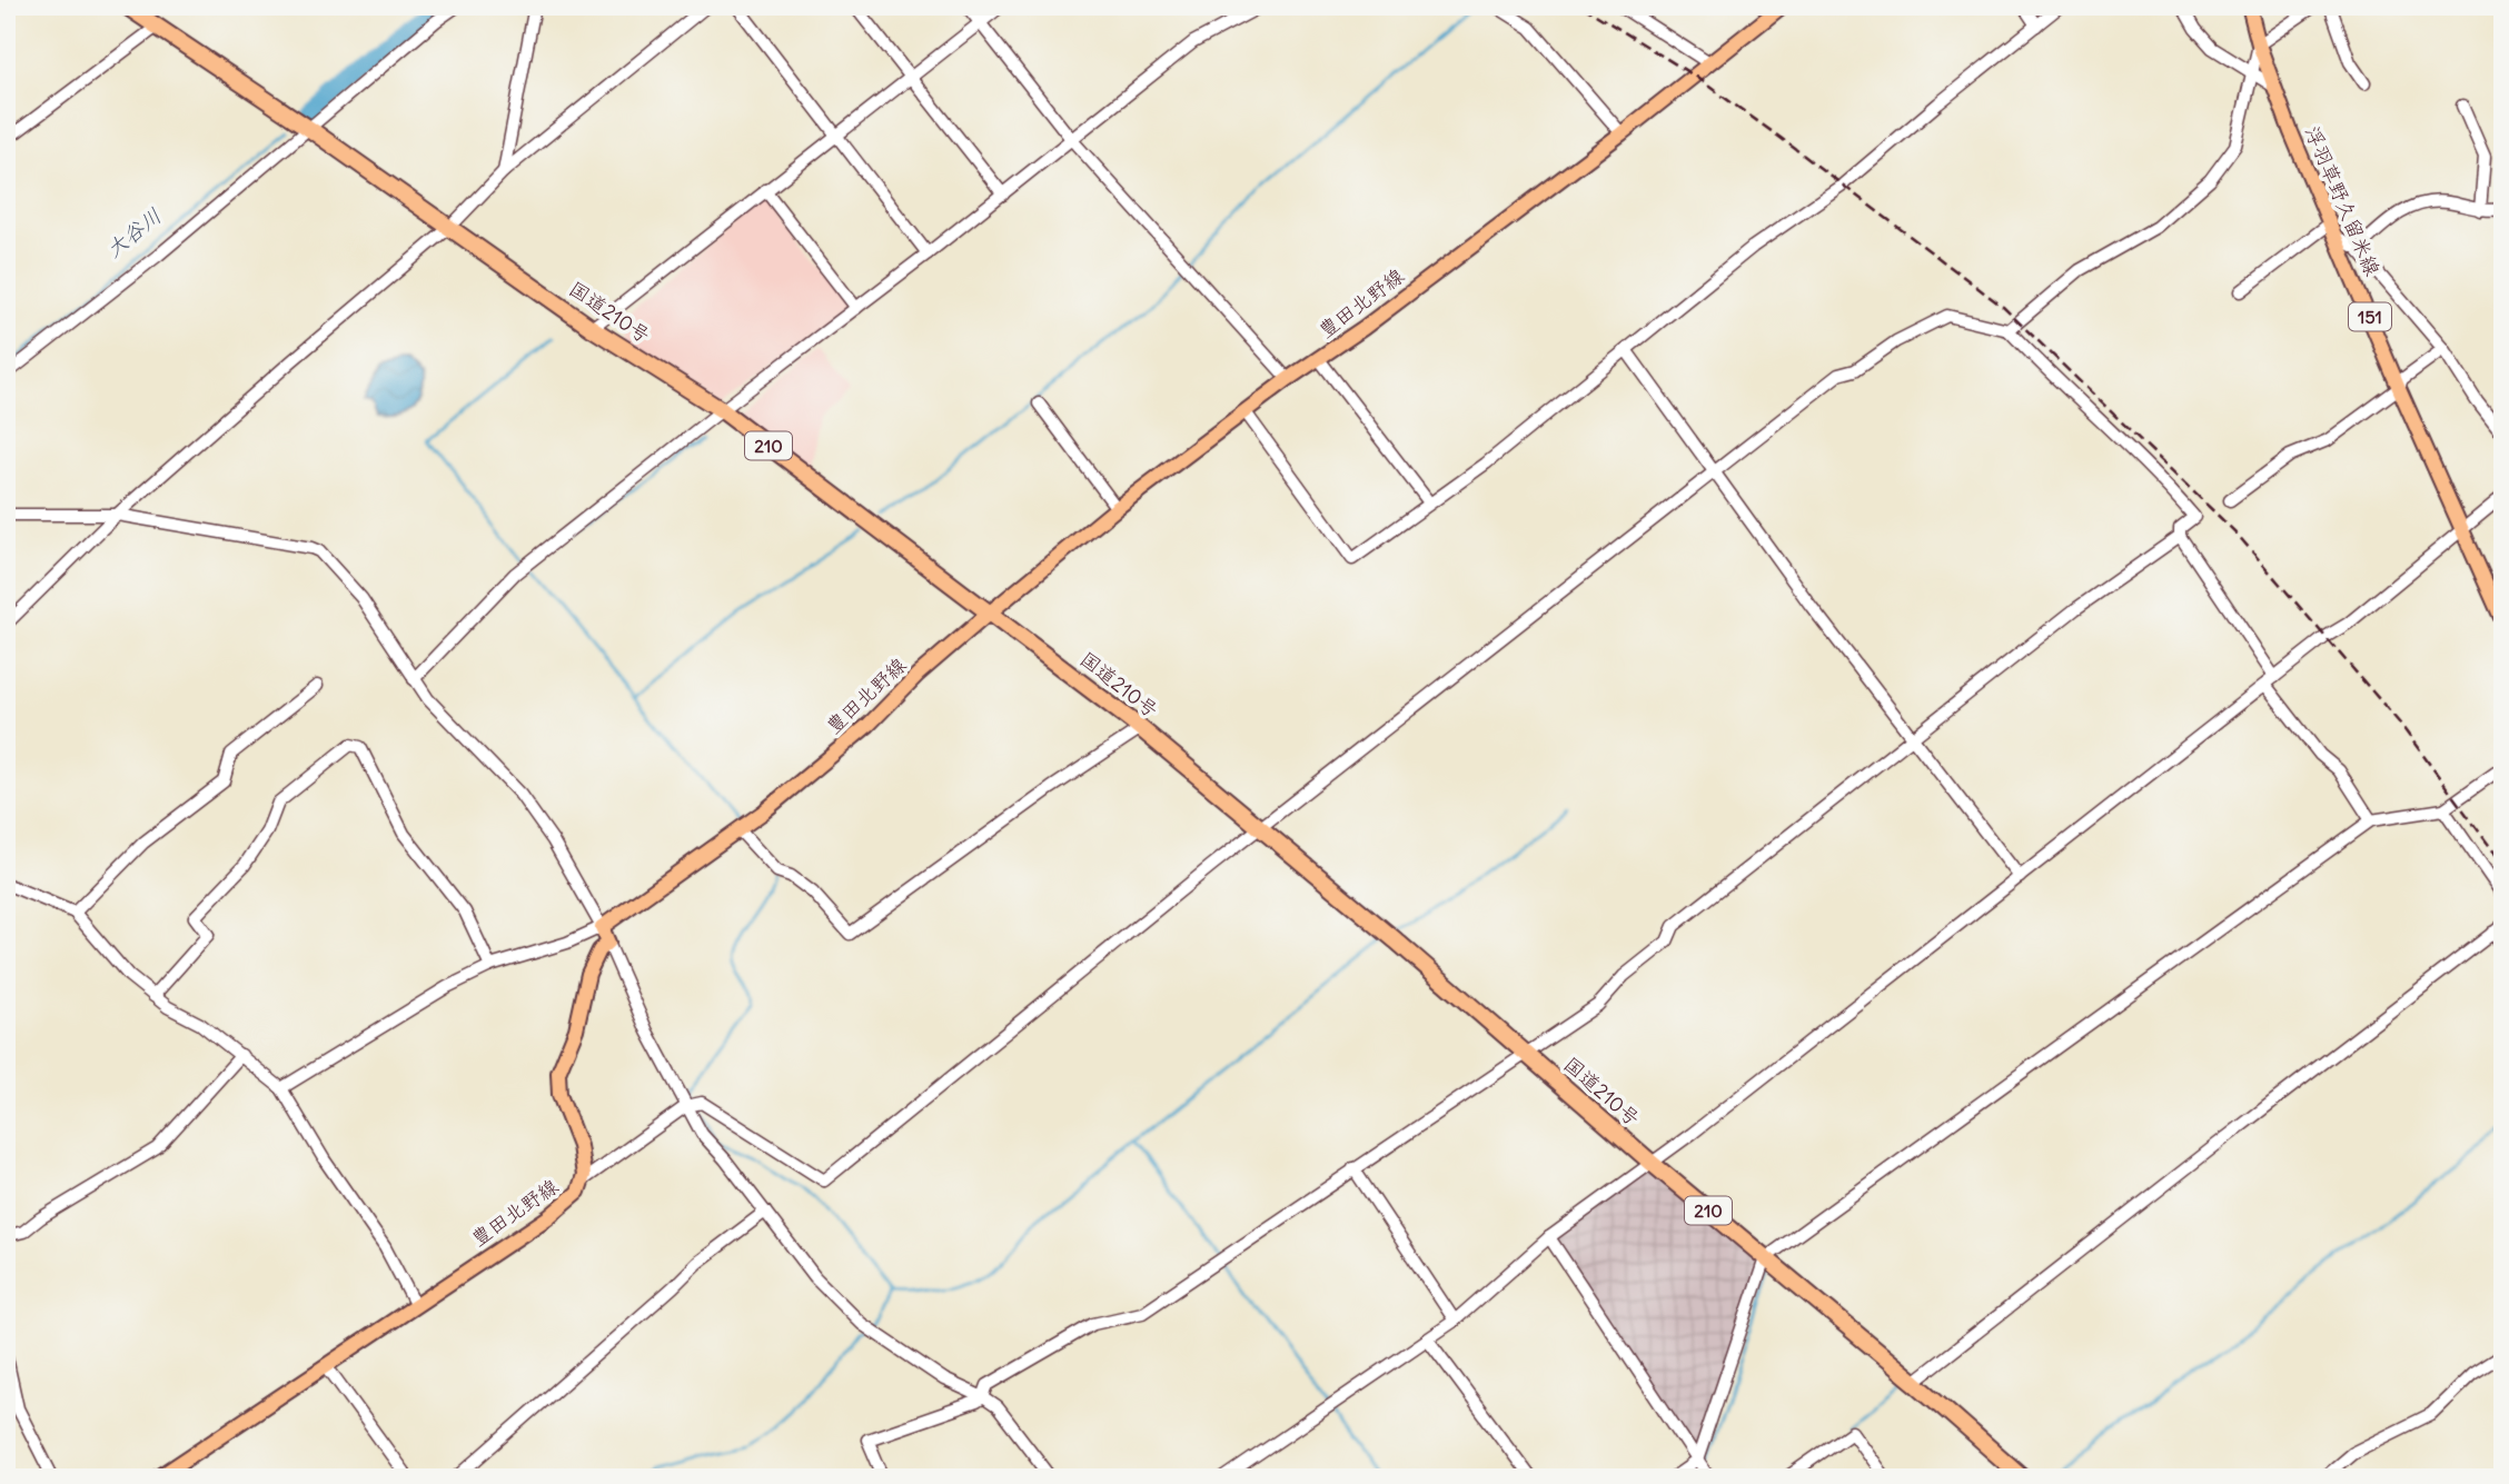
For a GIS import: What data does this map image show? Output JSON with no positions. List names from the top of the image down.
{
  "streets": {
    "highway": ["国道210号", "210"],
    "main road": ["浮羽草野久留米線", "豊田北野線", "151"]
  },
  "crossings": [
    ["豊田北野線", "国道210号"]
  ],
  "water": ["大谷川"]
}
